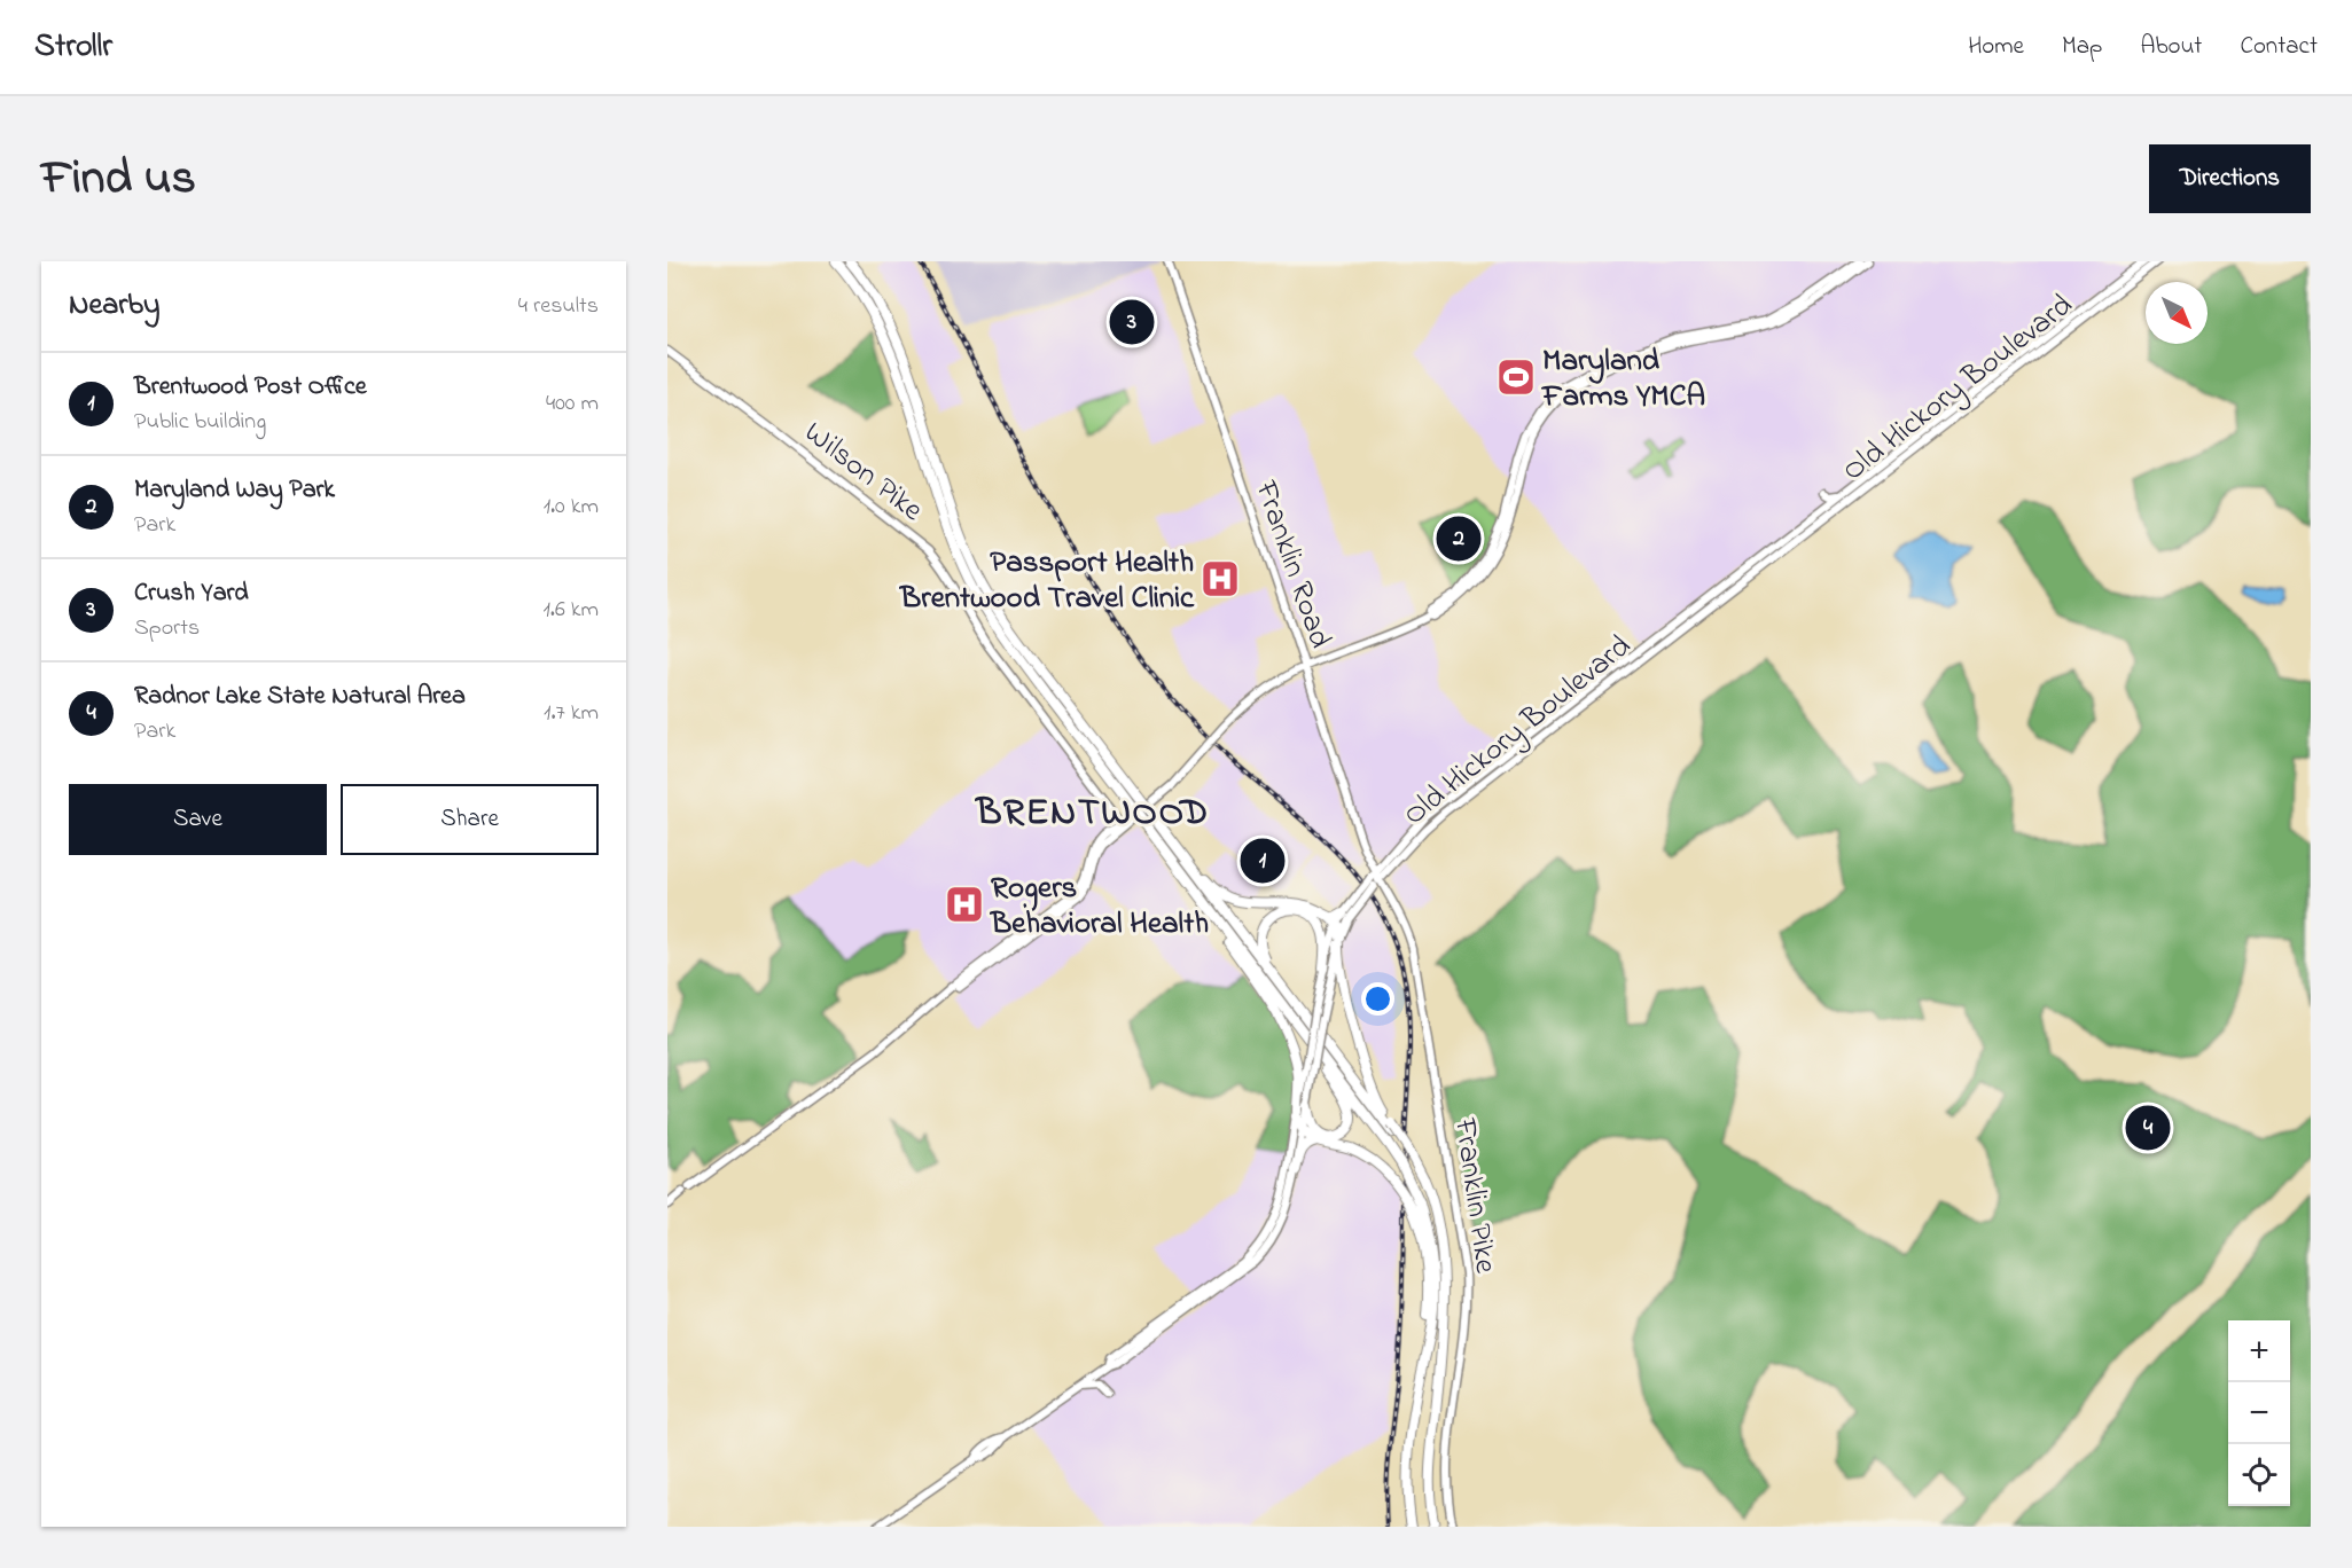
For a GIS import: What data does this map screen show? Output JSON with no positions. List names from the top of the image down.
{
  "streets": {
    "main road": [
      "Old Hickory Boulevard",
      "Wilson Pike",
      "Franklin Road",
      "Franklin Pike"
    ]
  },
  "crossings": [
    ["Old Hickory Boulevard", "Franklin Road"],
    ["Old Hickory Boulevard", "Franklin Pike"],
    ["Franklin Road", "Franklin Pike"]
  ],
  "districts": ["BRENTWOOD"],
  "places": {
    "sports": ["Maryland Farms YMCA"],
    "hospital": ["Passport Health Brentwood Travel Clinic", "Rogers Behavioral Health"]
  },
  "north": "bottom right",
  "page": {
    "header": "Strollr",
    "nav": [
      "Home",
      "Map",
      "About",
      "Contact"
    ],
    "title": "Find us",
    "buttons": [
      "Directions",
      ["Save", "Share"]
    ],
    "heading": ["Nearby", "4 results"],
    "pins": [
      "3",
      "2",
      "1",
      "4"
    ],
    "list": [
      {
        "mark": "1",
        "name": "Brentwood Post Office",
        "note": "Public building",
        "value": "400 m"
      },
      {
        "mark": "2",
        "name": "Maryland Way Park",
        "note": "Park",
        "value": "1.0 km"
      },
      {
        "mark": "3",
        "name": "Crush Yard",
        "note": "Sports",
        "value": "1.6 km"
      },
      {
        "mark": "4",
        "name": "Radnor Lake State Natural Area",
        "note": "Park",
        "value": "1.7 km"
      }
    ],
    "map_buttons": ["+", "−"]
  }
}
